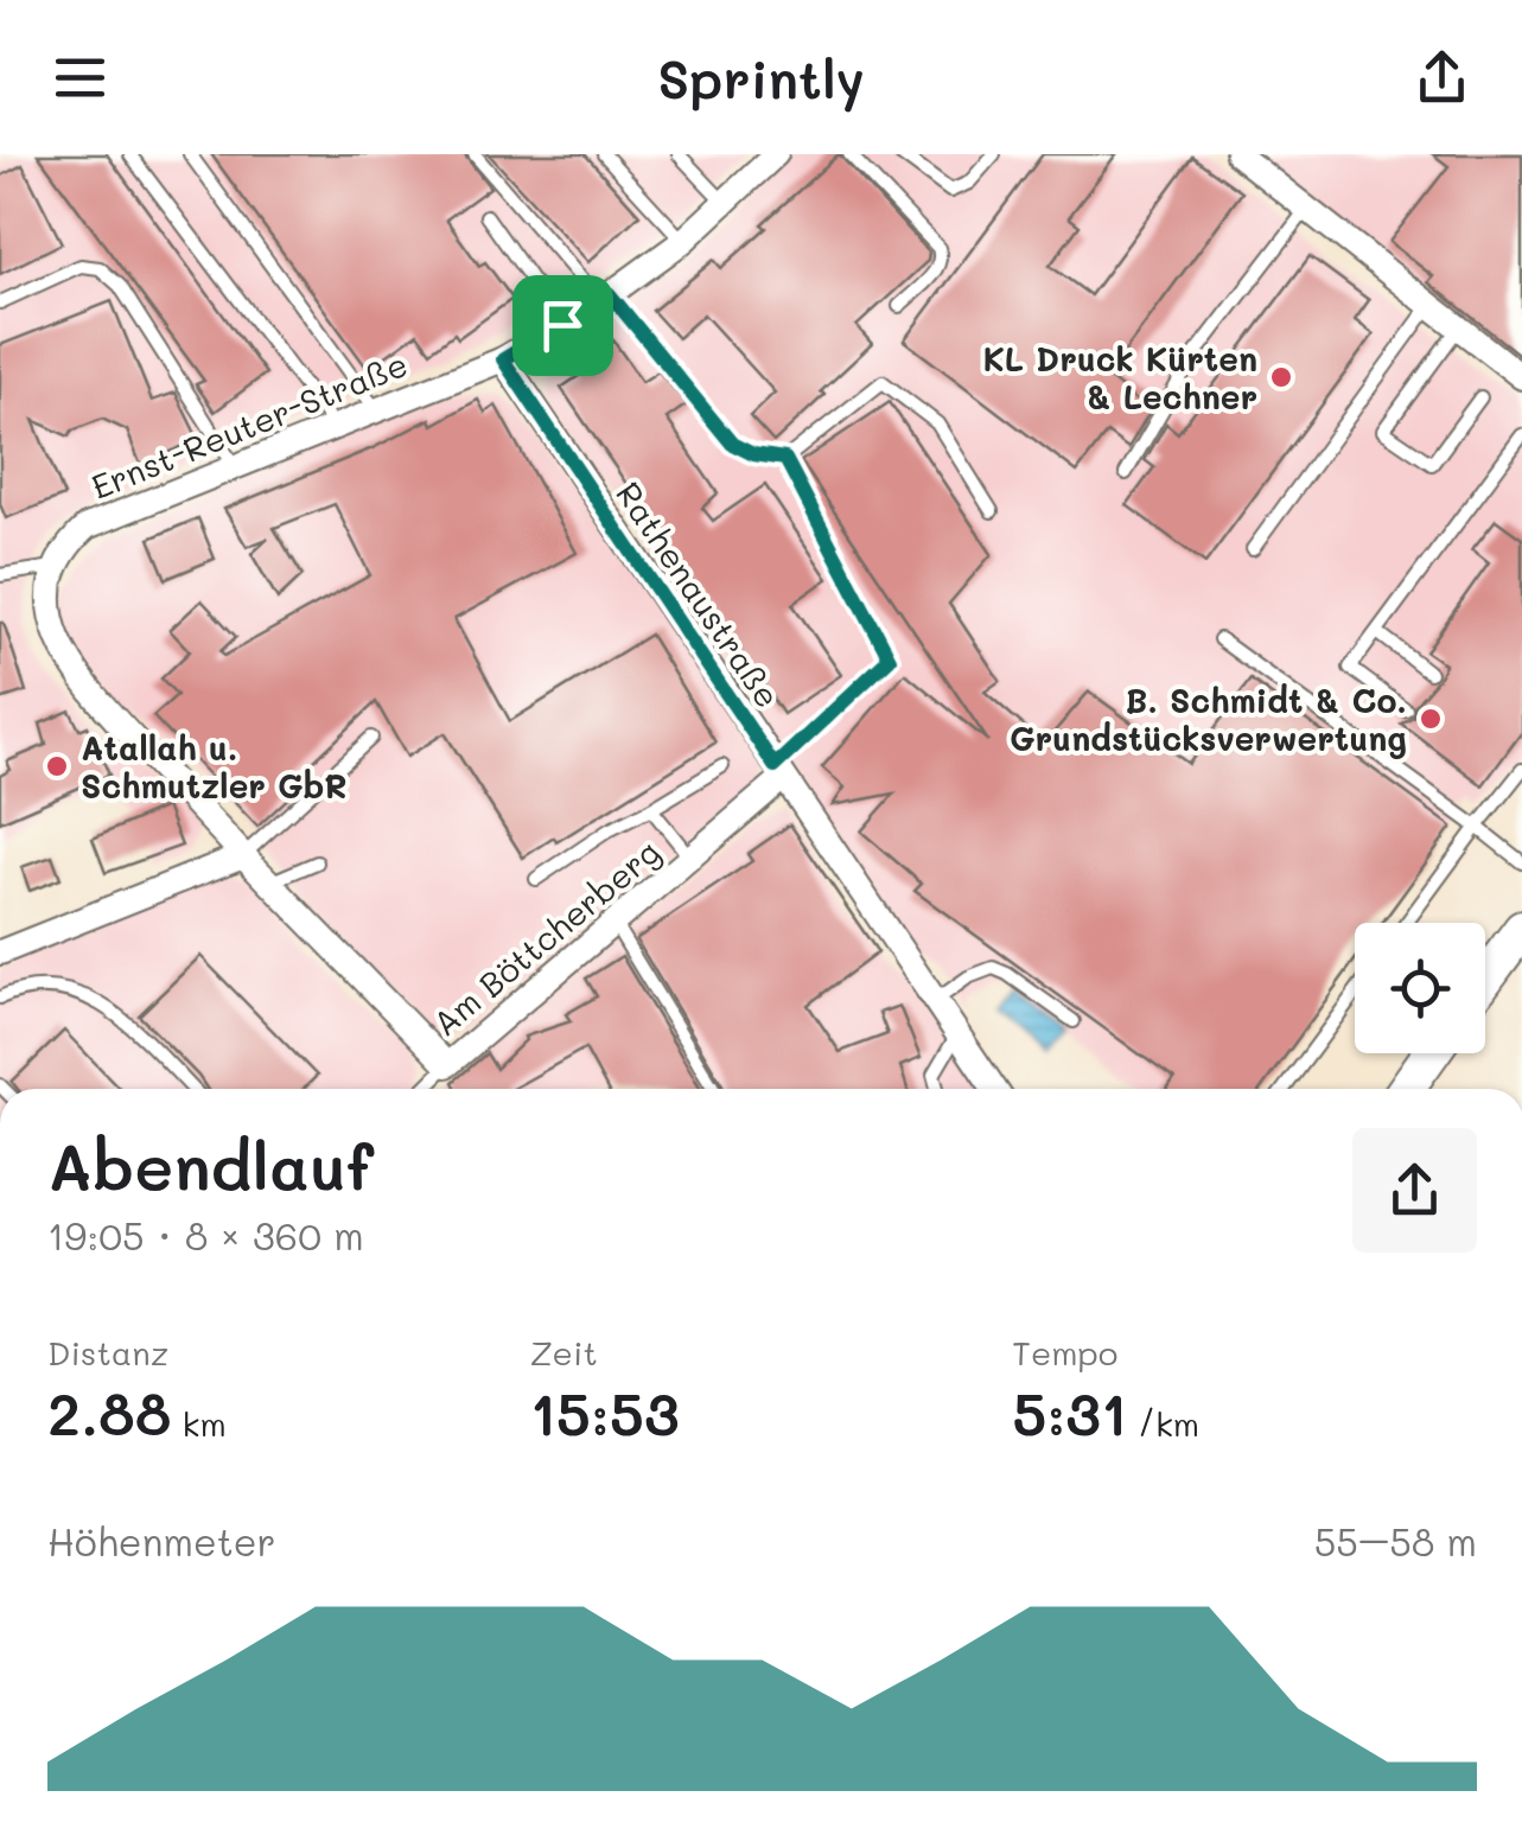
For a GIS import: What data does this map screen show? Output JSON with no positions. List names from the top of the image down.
{
  "streets": {
    "street": ["Ernst-Reuter-Straße", "Rathenaustraße", "Am Böttcherberg"]
  },
  "crossings": [
    ["Ernst-Reuter-Straße", "Rathenaustraße"],
    ["Rathenaustraße", "Am Böttcherberg"]
  ],
  "places": ["KL Druck Kürten & Lechner", "B. Schmidt & Co. Grundstücksverwertung", "Atallah u. Schmutzler GbR"],
  "page": {
    "header": "Sprintly",
    "heading": ["Abendlauf", "19:05 · 8 × 360 m"],
    "stats": [
      ["Distanz", "2.88 km"],
      ["Zeit", "15:53"],
      ["Tempo", "5:31 /km"]
    ],
    "chart": ["Höhenmeter", "55–58 m"]
  }
}
